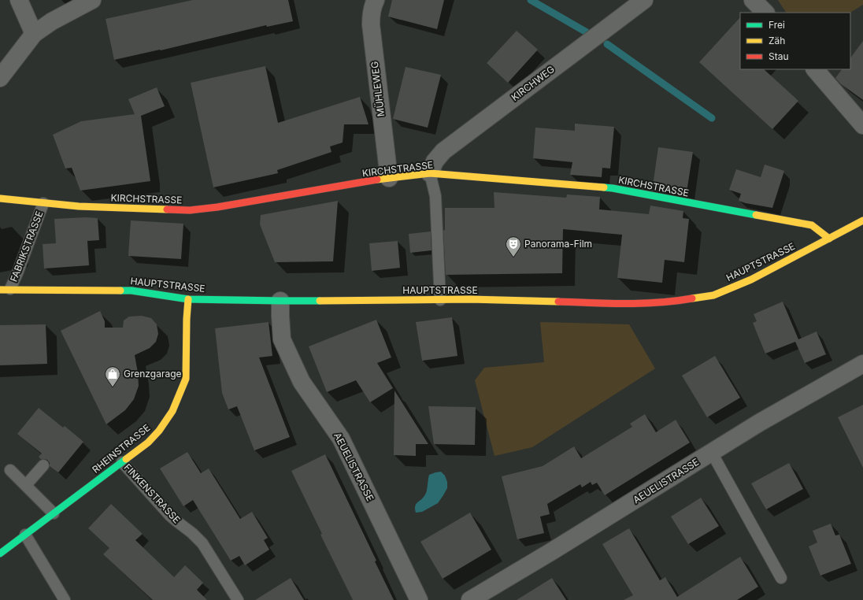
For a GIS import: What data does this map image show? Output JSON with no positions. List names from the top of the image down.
{
  "streets": {
    "main road": ["KIRCHSTRASSE", "HAUPTSTRASSE", "RHEINSTRASSE"],
    "street": ["KIRCHWEG", "MÜHLEWEG", "AEUELISTRASSE"],
    "lane": ["FABRIKSTRASSE", "FINKENSTRASSE"]
  },
  "crossings": [
    ["KIRCHWEG", "KIRCHSTRASSE"],
    ["MÜHLEWEG", "KIRCHSTRASSE"],
    ["KIRCHSTRASSE", "FABRIKSTRASSE"],
    ["KIRCHSTRASSE", "HAUPTSTRASSE"],
    ["FABRIKSTRASSE", "HAUPTSTRASSE"],
    ["HAUPTSTRASSE", "RHEINSTRASSE"],
    ["HAUPTSTRASSE", "AEUELISTRASSE"],
    ["RHEINSTRASSE", "FINKENSTRASSE"]
  ],
  "places": {
    "theatre": ["Panorama-Film"],
    "shop": ["Grenzgarage"]
  },
  "legend": ["Frei", "Zäh", "Stau"]
}
